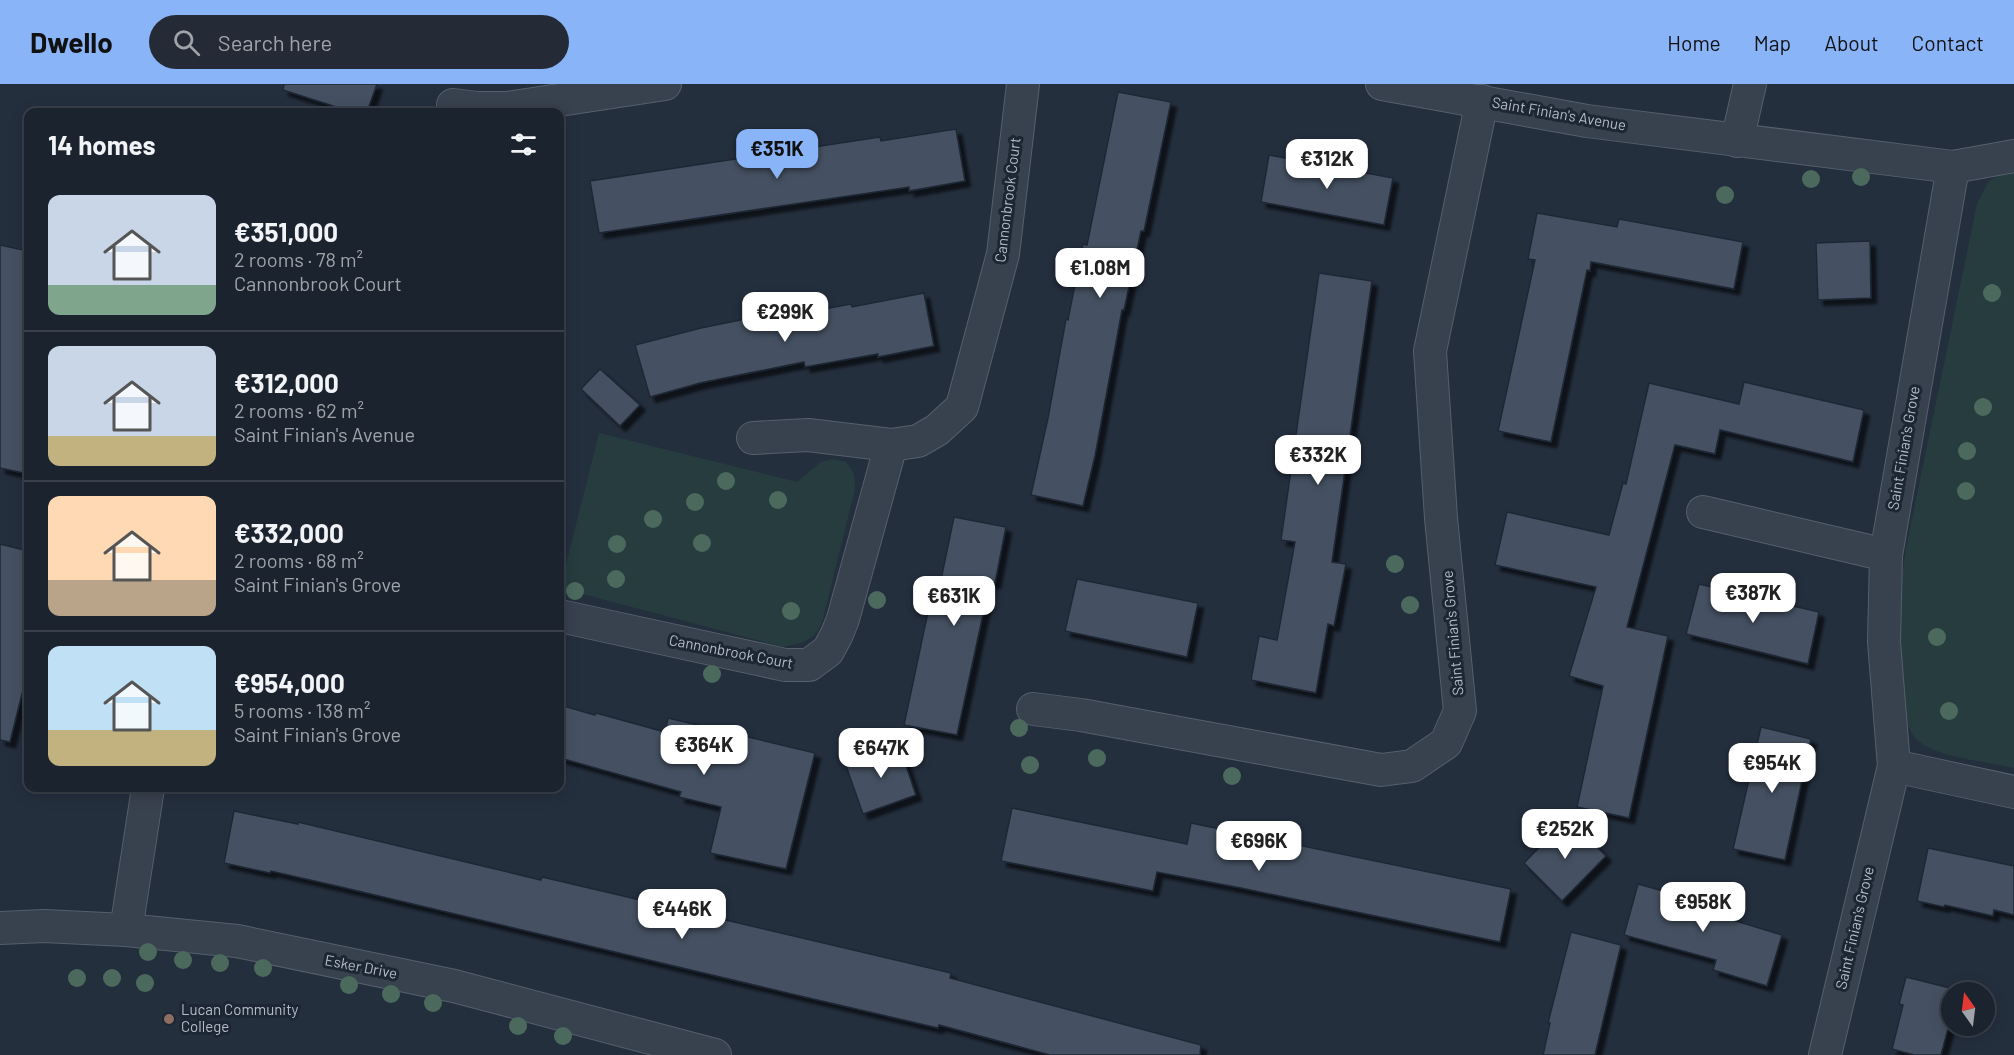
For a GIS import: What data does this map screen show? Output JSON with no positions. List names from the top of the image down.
{
  "streets": {
    "street": [
      "Saint Finian's Avenue",
      "Cannonbrook Court",
      "Saint Finian's Grove",
      "Esker Drive"
    ]
  },
  "crossings": [
    ["Saint Finian's Avenue", "Saint Finian's Grove"]
  ],
  "places": ["Lucan Community College"],
  "north": "top",
  "page": {
    "header": "Dwello",
    "search": "Search here",
    "nav": [
      "Home",
      "Map",
      "About",
      "Contact"
    ],
    "heading": "14 homes",
    "price": [
      "€351K",
      "€312K",
      "€1.08M",
      "€299K",
      "€332K",
      "€387K",
      "€631K",
      "€364K",
      "€647K",
      "€954K",
      "€252K",
      "€696K",
      "€958K",
      "€446K"
    ],
    "list": [
      {
        "name": "€351,000",
        "note": "2 rooms · 78 m² · Cannonbrook Court"
      },
      {
        "name": "€312,000",
        "note": "2 rooms · 62 m² · Saint Finian's Avenue"
      },
      {
        "name": "€332,000",
        "note": "2 rooms · 68 m² · Saint Finian's Grove"
      },
      {
        "name": "€954,000",
        "note": "5 rooms · 138 m² · Saint Finian's Grove"
      }
    ]
  }
}
